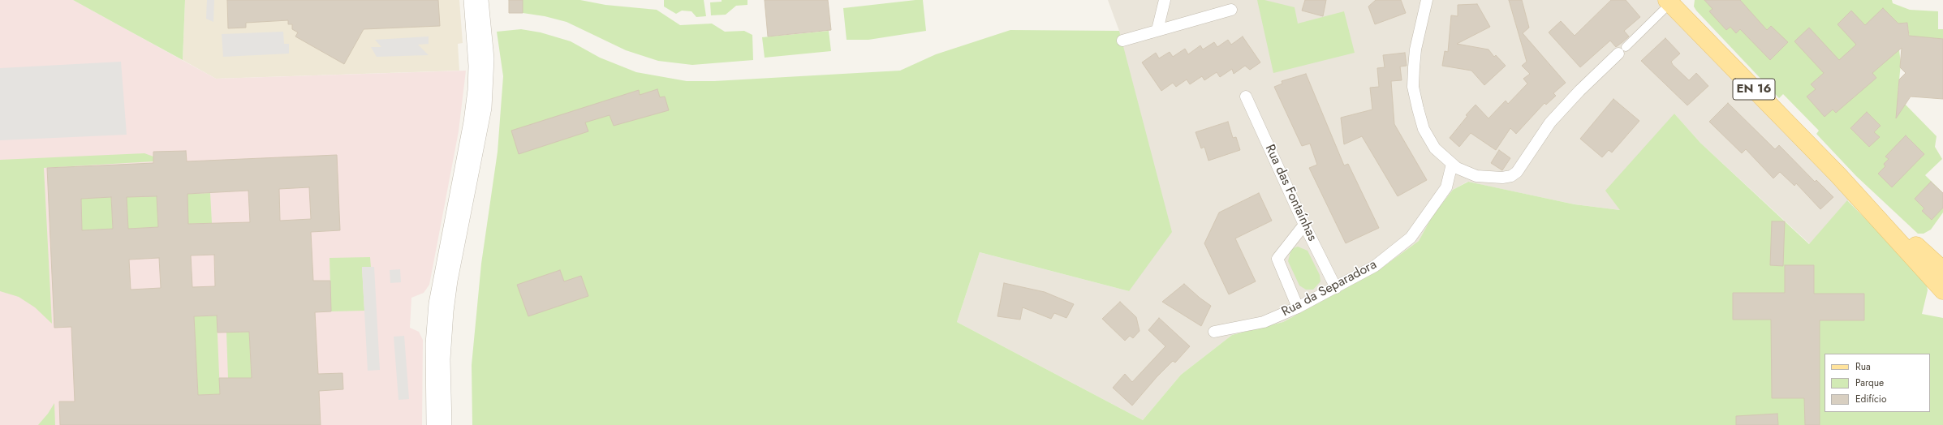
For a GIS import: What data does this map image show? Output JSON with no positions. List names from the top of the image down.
{
  "streets": {
    "main road": ["EN 16"],
    "street": ["Rua das Fontaínhas", "Rua da Separadora"]
  },
  "crossings": [
    ["Rua das Fontaínhas", "Rua da Separadora"]
  ],
  "legend": ["Rua", "Parque", "Edifício"]
}
